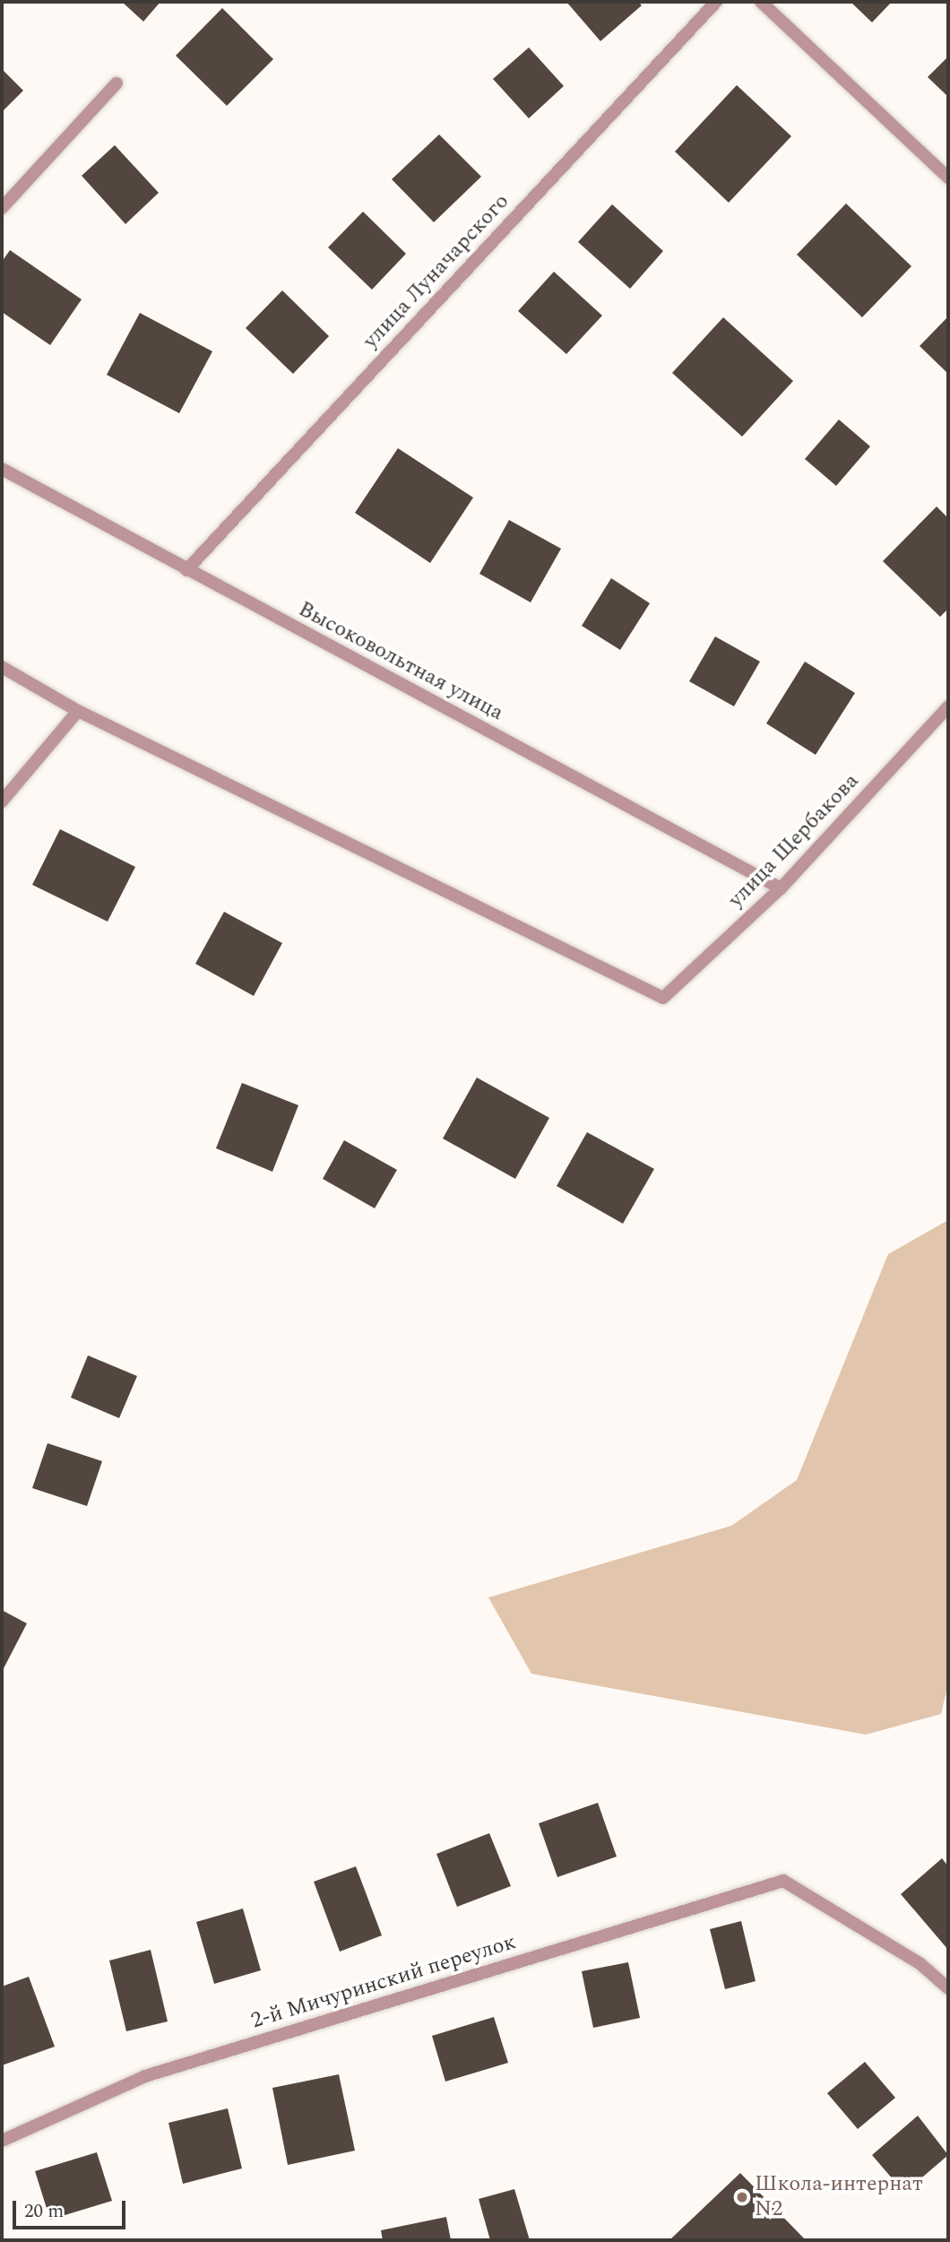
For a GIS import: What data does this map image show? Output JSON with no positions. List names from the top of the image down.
{
  "streets": {
    "street": [
      "улица Луначарского",
      "Высоковольтная улица",
      "улица Щербакова",
      "2-й Мичуринский переулок"
    ]
  },
  "crossings": [
    ["улица Луначарского", "Высоковольтная улица"],
    ["Высоковольтная улица", "улица Щербакова"]
  ],
  "places": ["Школа-интернат N2"],
  "scale_bar": "20 m"
}
